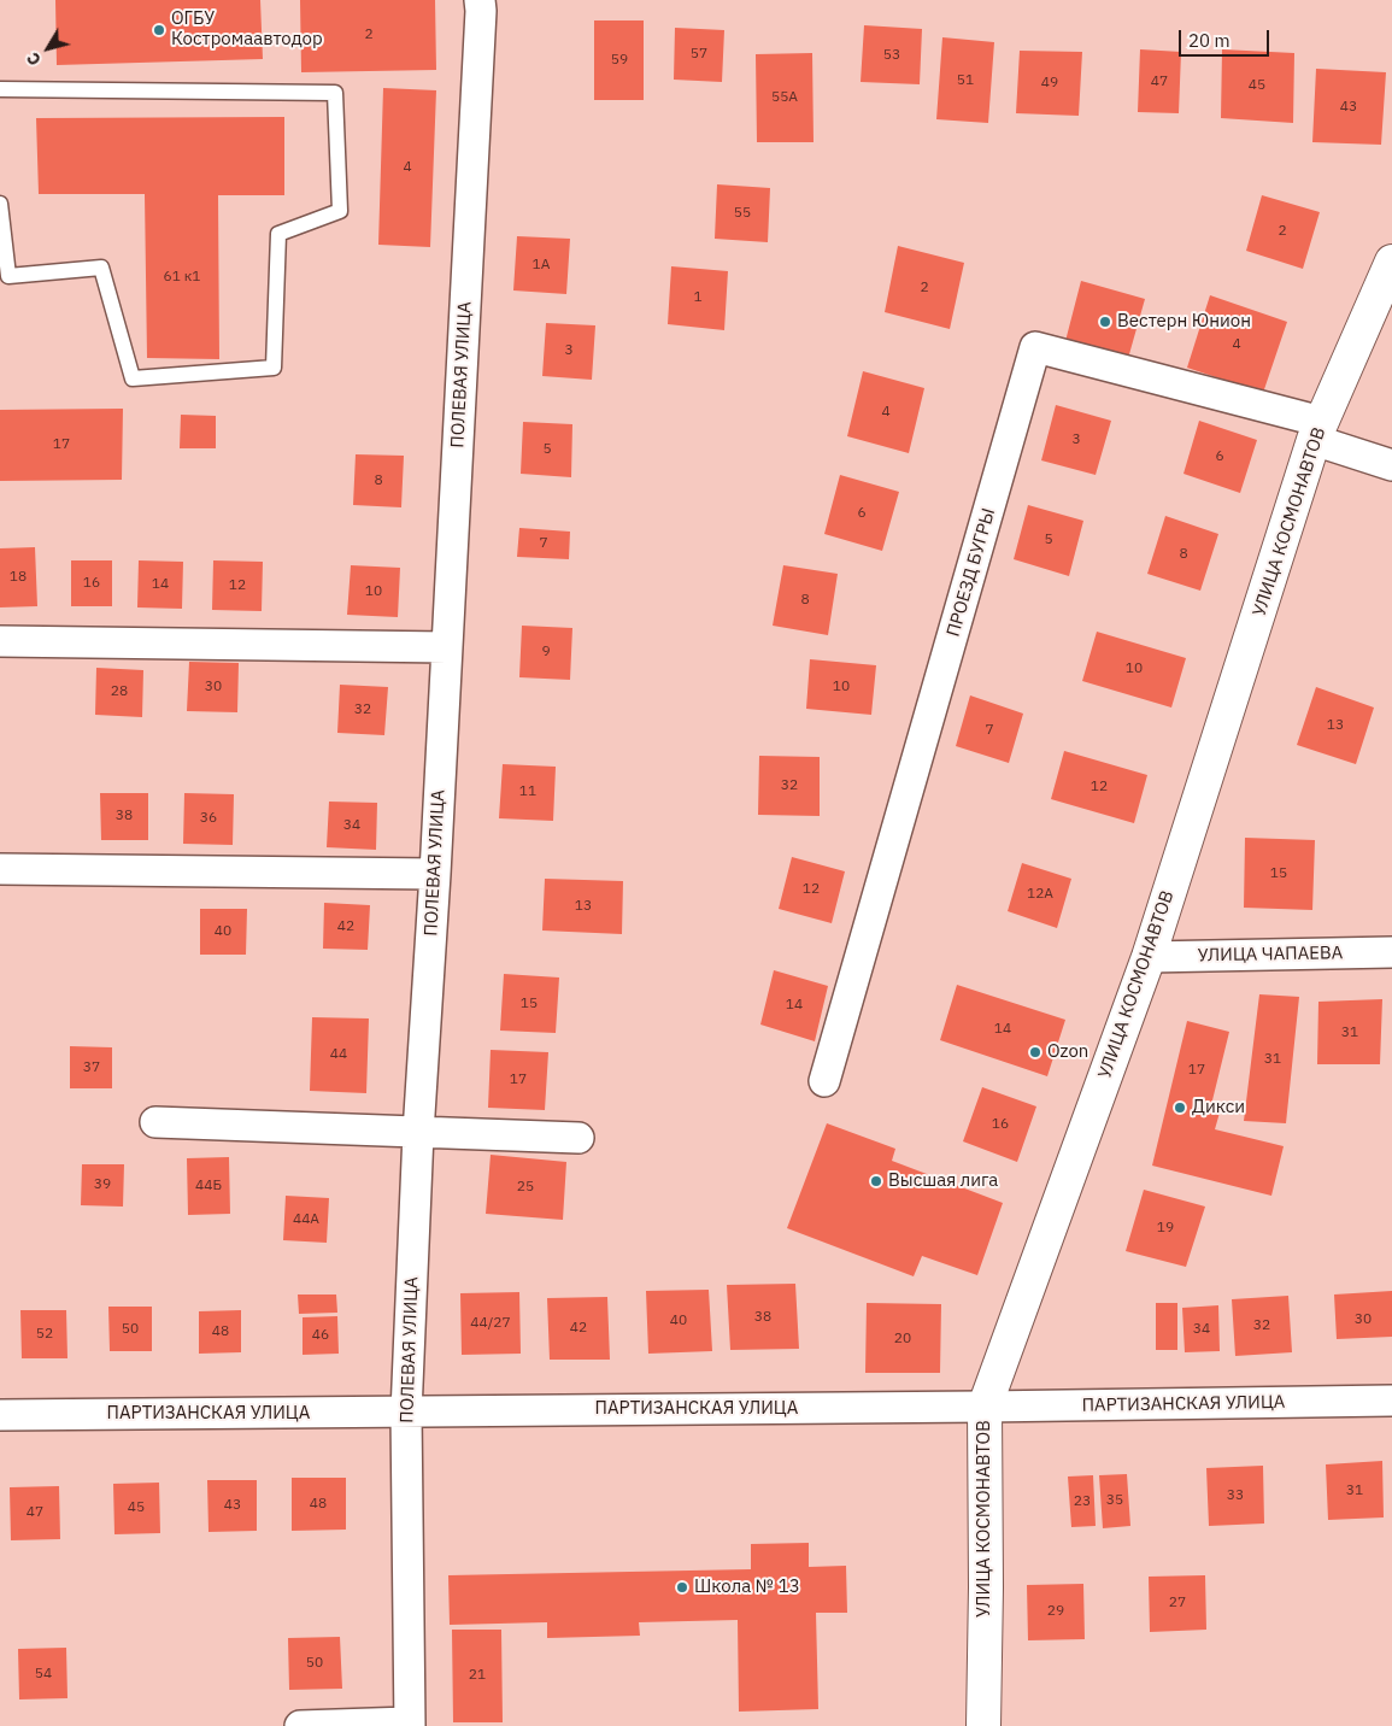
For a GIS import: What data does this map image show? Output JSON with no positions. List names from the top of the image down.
{
  "streets": {
    "street": [
      "ПОЛЕВАЯ УЛИЦА",
      "УЛИЦА КОСМОНАВТОВ",
      "ПРОЕЗД БУГРЫ",
      "УЛИЦА ЧАПАЕВА",
      "ПАРТИЗАНСКАЯ УЛИЦА"
    ]
  },
  "crossings": [
    ["ПОЛЕВАЯ УЛИЦА", "ПАРТИЗАНСКАЯ УЛИЦА"],
    ["УЛИЦА КОСМОНАВТОВ", "ПРОЕЗД БУГРЫ"],
    ["УЛИЦА КОСМОНАВТОВ", "УЛИЦА ЧАПАЕВА"],
    ["УЛИЦА КОСМОНАВТОВ", "ПАРТИЗАНСКАЯ УЛИЦА"]
  ],
  "places": [
    "ОГБУ Костромаавтодор",
    "Вестерн Юнион",
    "Ozon",
    "Дикси",
    "Высшая лига",
    "Школа № 13"
  ],
  "house_numbers": [
    "2",
    "57",
    "53",
    "59",
    "51",
    "47",
    "49",
    "45",
    "55А",
    "43",
    "4",
    "55",
    "2",
    "1А",
    "61 к1",
    "2",
    "1",
    "4",
    "3",
    "4",
    "3",
    "17",
    "5",
    "6",
    "8",
    "6",
    "5",
    "7",
    "8",
    "18",
    "16",
    "14",
    "12",
    "10",
    "8",
    "9",
    "10",
    "30",
    "10",
    "28",
    "32",
    "13",
    "7",
    "32",
    "12",
    "11",
    "38",
    "36",
    "34",
    "15",
    "12",
    "12А",
    "13",
    "42",
    "40",
    "15",
    "14",
    "14",
    "31",
    "44",
    "31",
    "37",
    "17",
    "17",
    "16",
    "39",
    "44Б",
    "25",
    "44А",
    "19",
    "38",
    "30",
    "40",
    "44/27",
    "32",
    "42",
    "50",
    "34",
    "48",
    "52",
    "46",
    "20",
    "31",
    "33",
    "35",
    "23",
    "48",
    "43",
    "45",
    "47",
    "27",
    "29",
    "50",
    "54",
    "21"
  ],
  "scale_bar": "20 m",
  "north": "bottom left"
}
